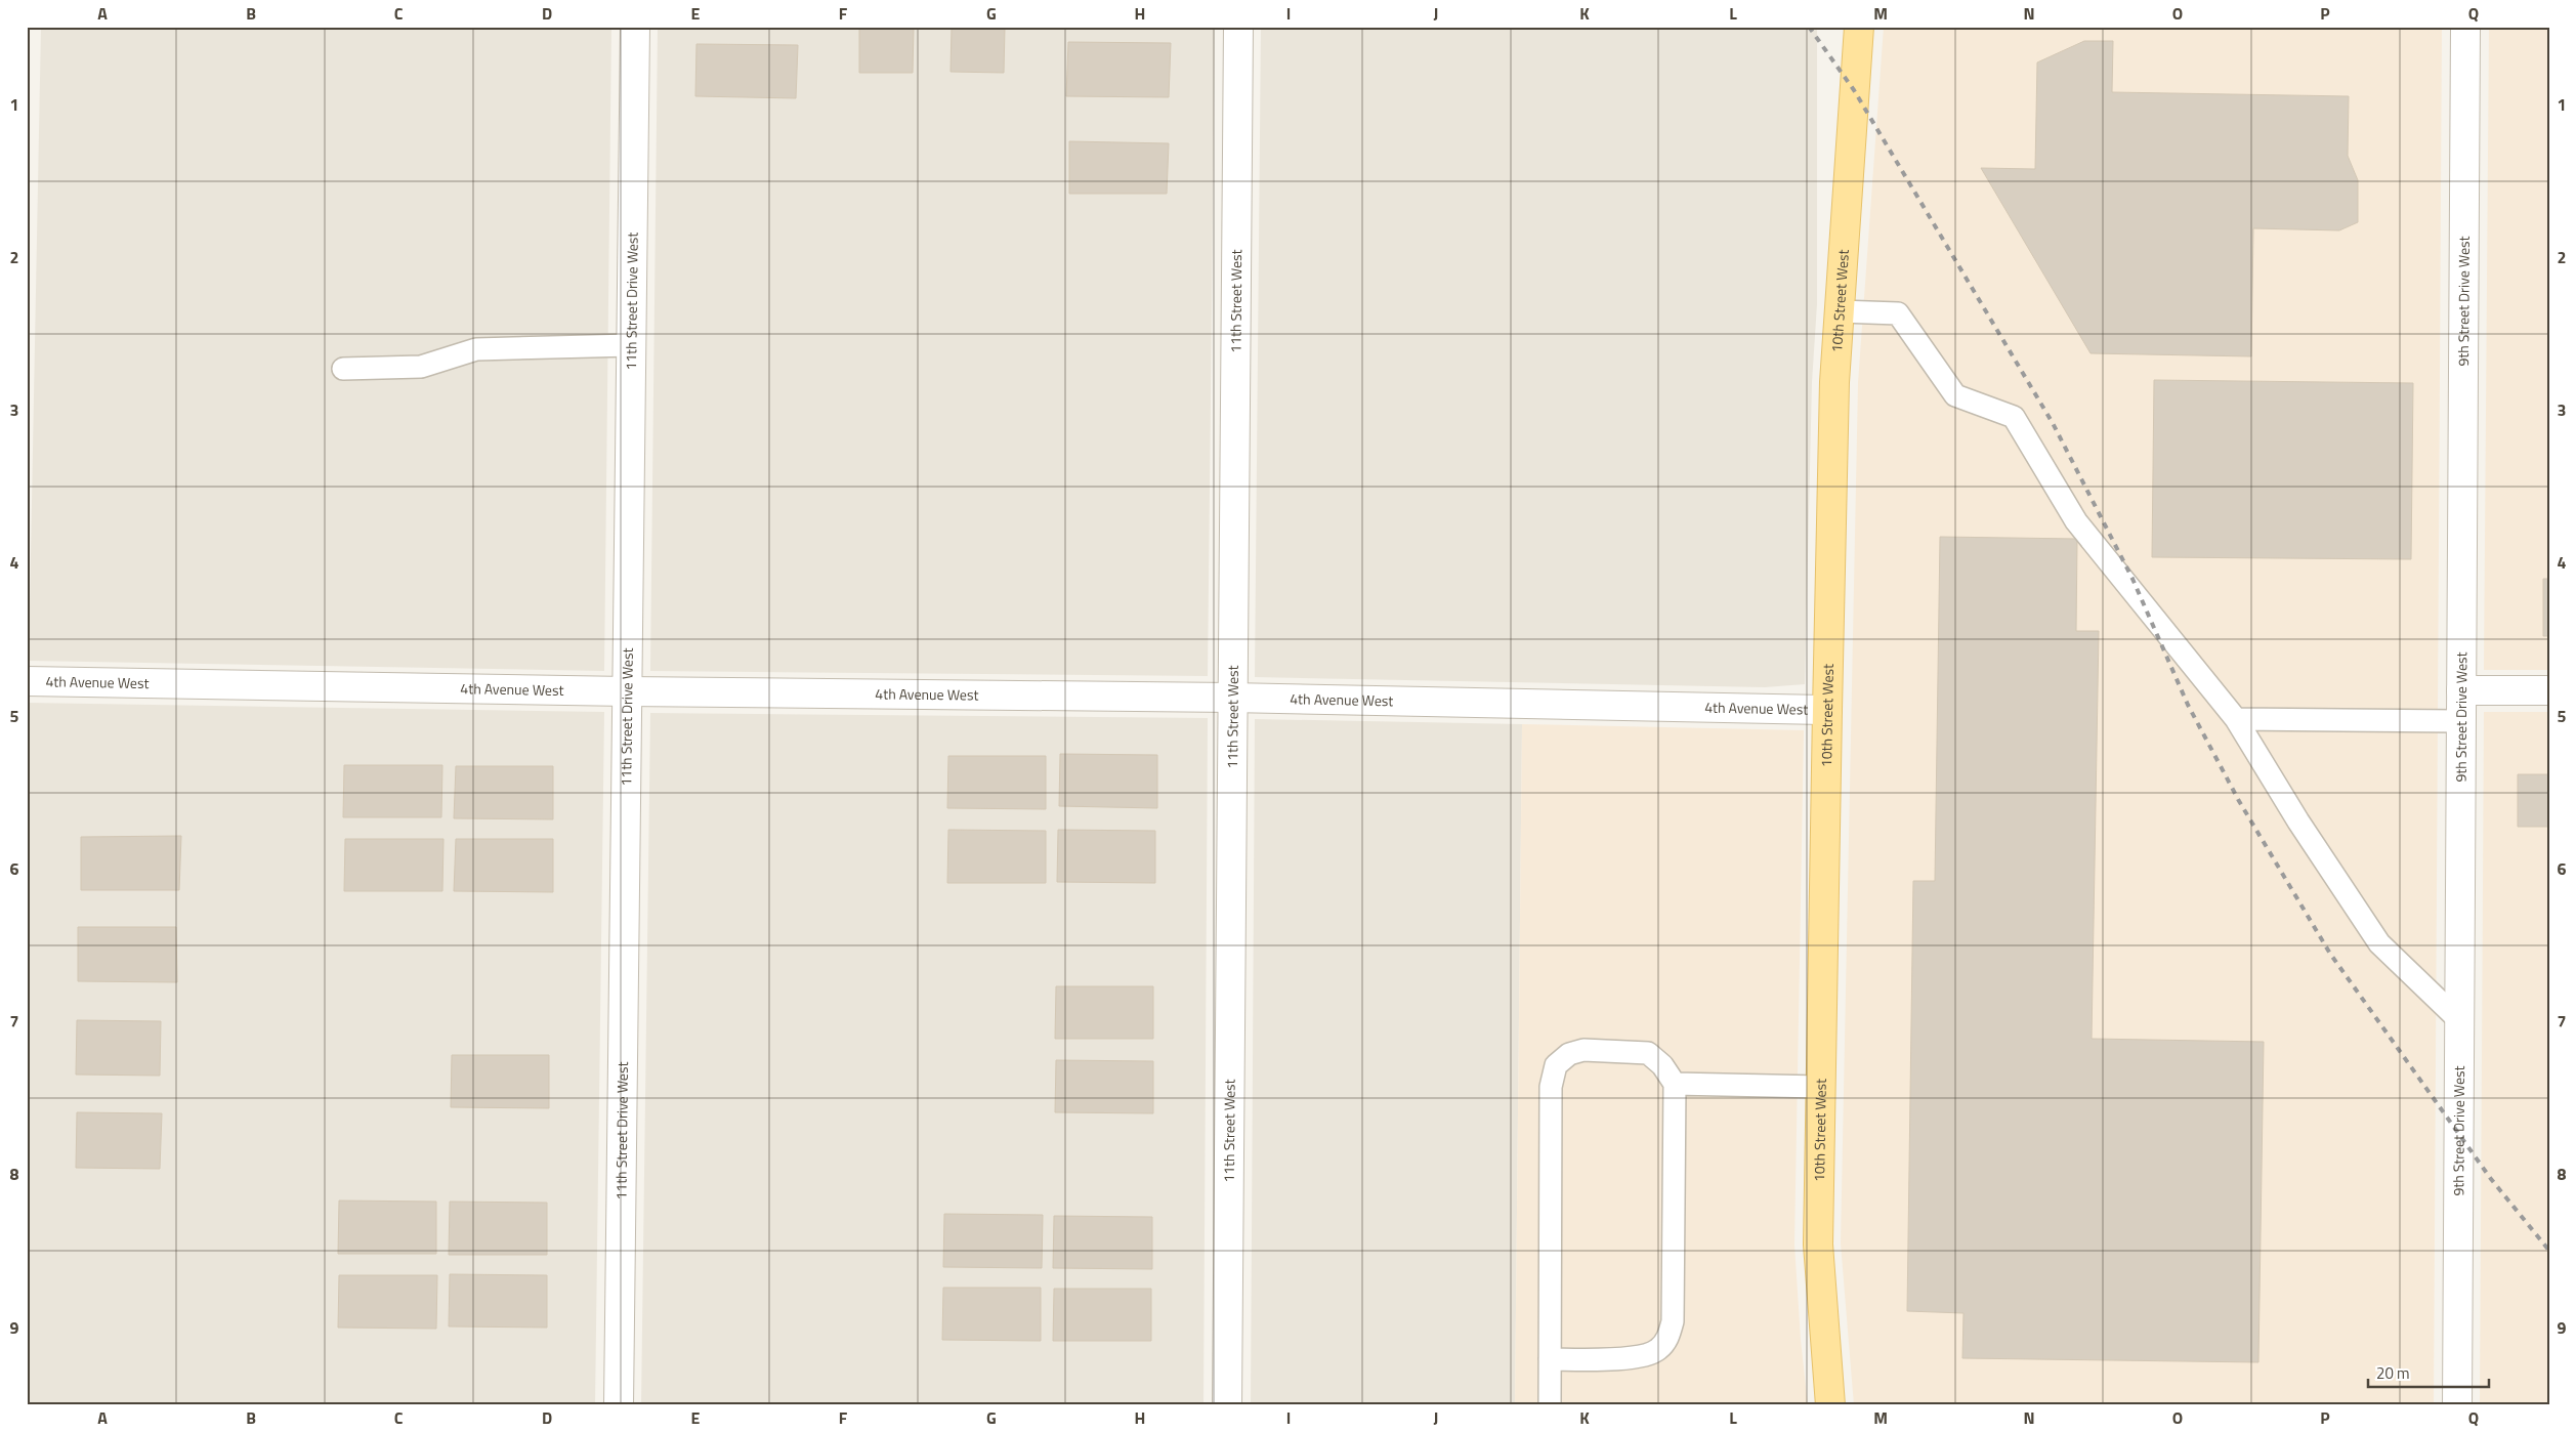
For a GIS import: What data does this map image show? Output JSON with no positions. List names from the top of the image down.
{
  "streets": {
    "main road": ["10th Street West"],
    "street": [
      "11th Street Drive West",
      "11th Street West",
      "9th Street Drive West",
      "4th Avenue West"
    ]
  },
  "crossings": [
    ["11th Street Drive West", "4th Avenue West"],
    ["11th Street West", "4th Avenue West"],
    ["10th Street West", "4th Avenue West"]
  ],
  "scale_bar": "20 m",
  "grid": {
    "columns": [
      "A",
      "B",
      "C",
      "D",
      "E",
      "F",
      "G",
      "H",
      "I",
      "J",
      "K",
      "L",
      "M",
      "N",
      "O",
      "P",
      "Q"
    ],
    "rows": [
      "1",
      "2",
      "3",
      "4",
      "5",
      "6",
      "7",
      "8",
      "9"
    ]
  }
}
